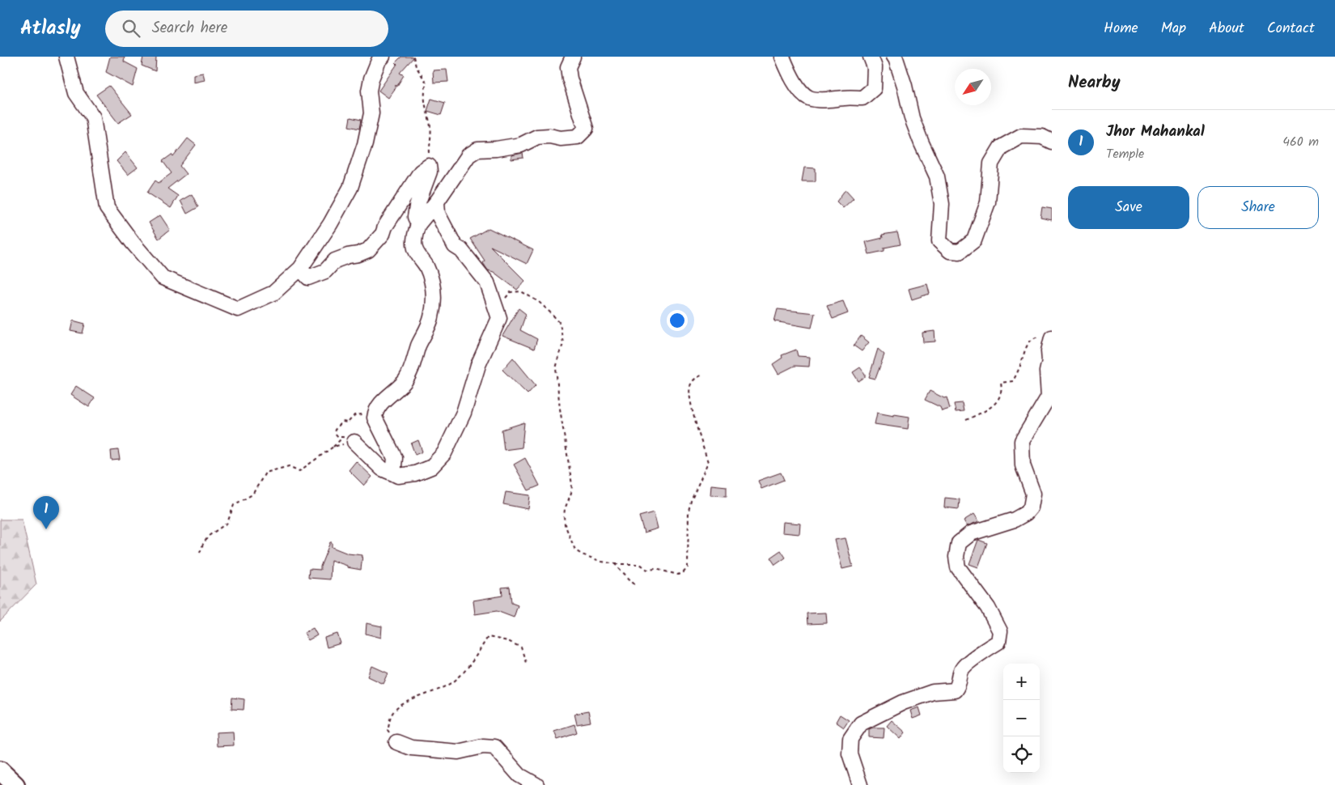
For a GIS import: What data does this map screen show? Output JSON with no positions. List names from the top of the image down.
{
  "north": "bottom left",
  "page": {
    "header": "Atlasly",
    "search": "Search here",
    "nav": [
      "Home",
      "Map",
      "About",
      "Contact"
    ],
    "heading": "Nearby",
    "list": [
      {
        "mark": "1",
        "name": "Jhor Mahankal",
        "note": "Temple",
        "value": "460 m"
      }
    ],
    "buttons": ["Save", "Share"],
    "pins": "1",
    "map_buttons": ["+", "−"]
  }
}
